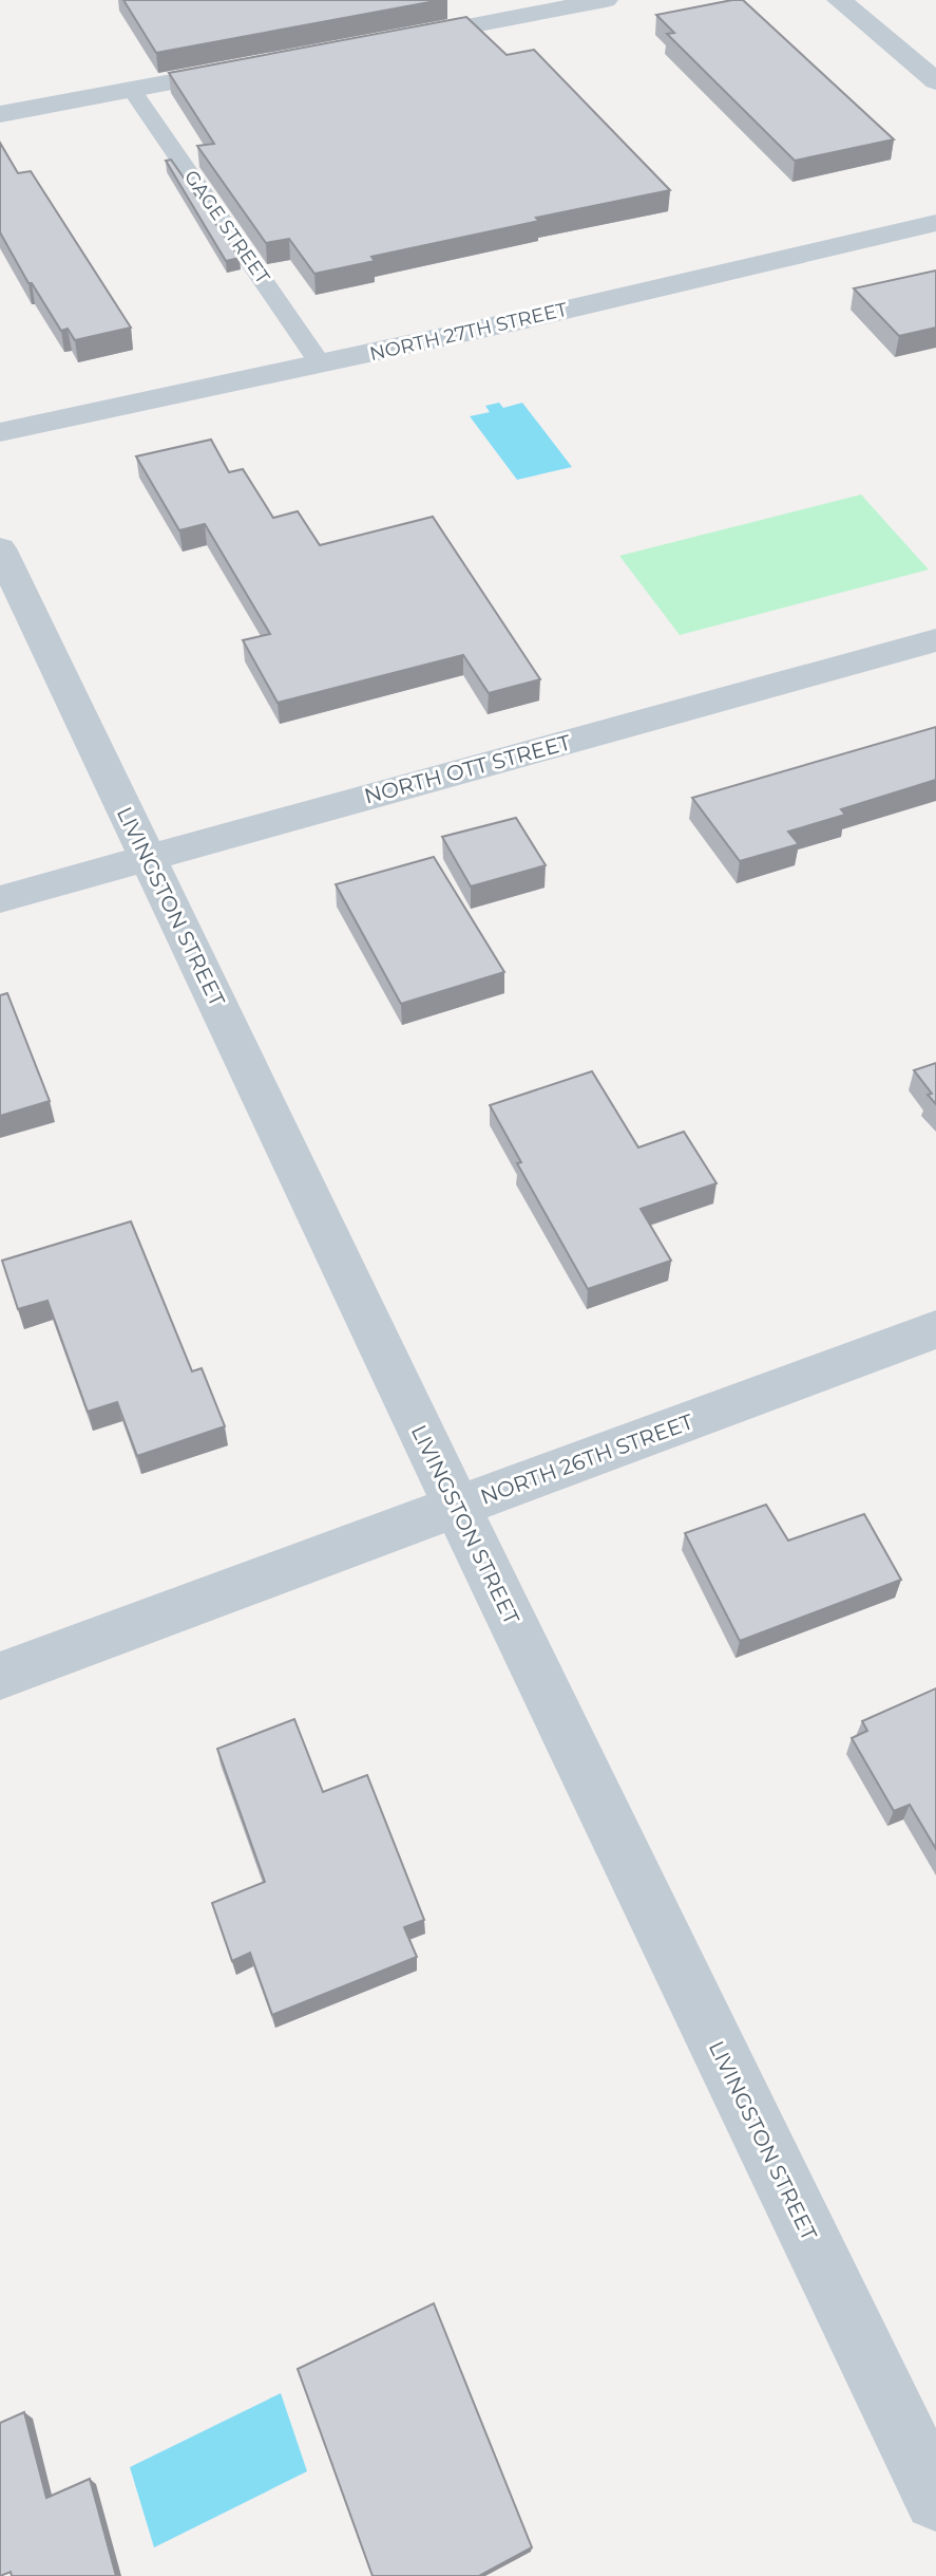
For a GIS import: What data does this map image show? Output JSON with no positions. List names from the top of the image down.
{
  "streets": {
    "street": [
      "NORTH 27TH STREET",
      "NORTH OTT STREET",
      "LIVINGSTON STREET",
      "NORTH 26TH STREET"
    ],
    "lane": ["GAGE STREET"]
  },
  "crossings": [
    ["GAGE STREET", "NORTH 27TH STREET"],
    ["NORTH OTT STREET", "LIVINGSTON STREET"],
    ["LIVINGSTON STREET", "NORTH 26TH STREET"]
  ]
}
